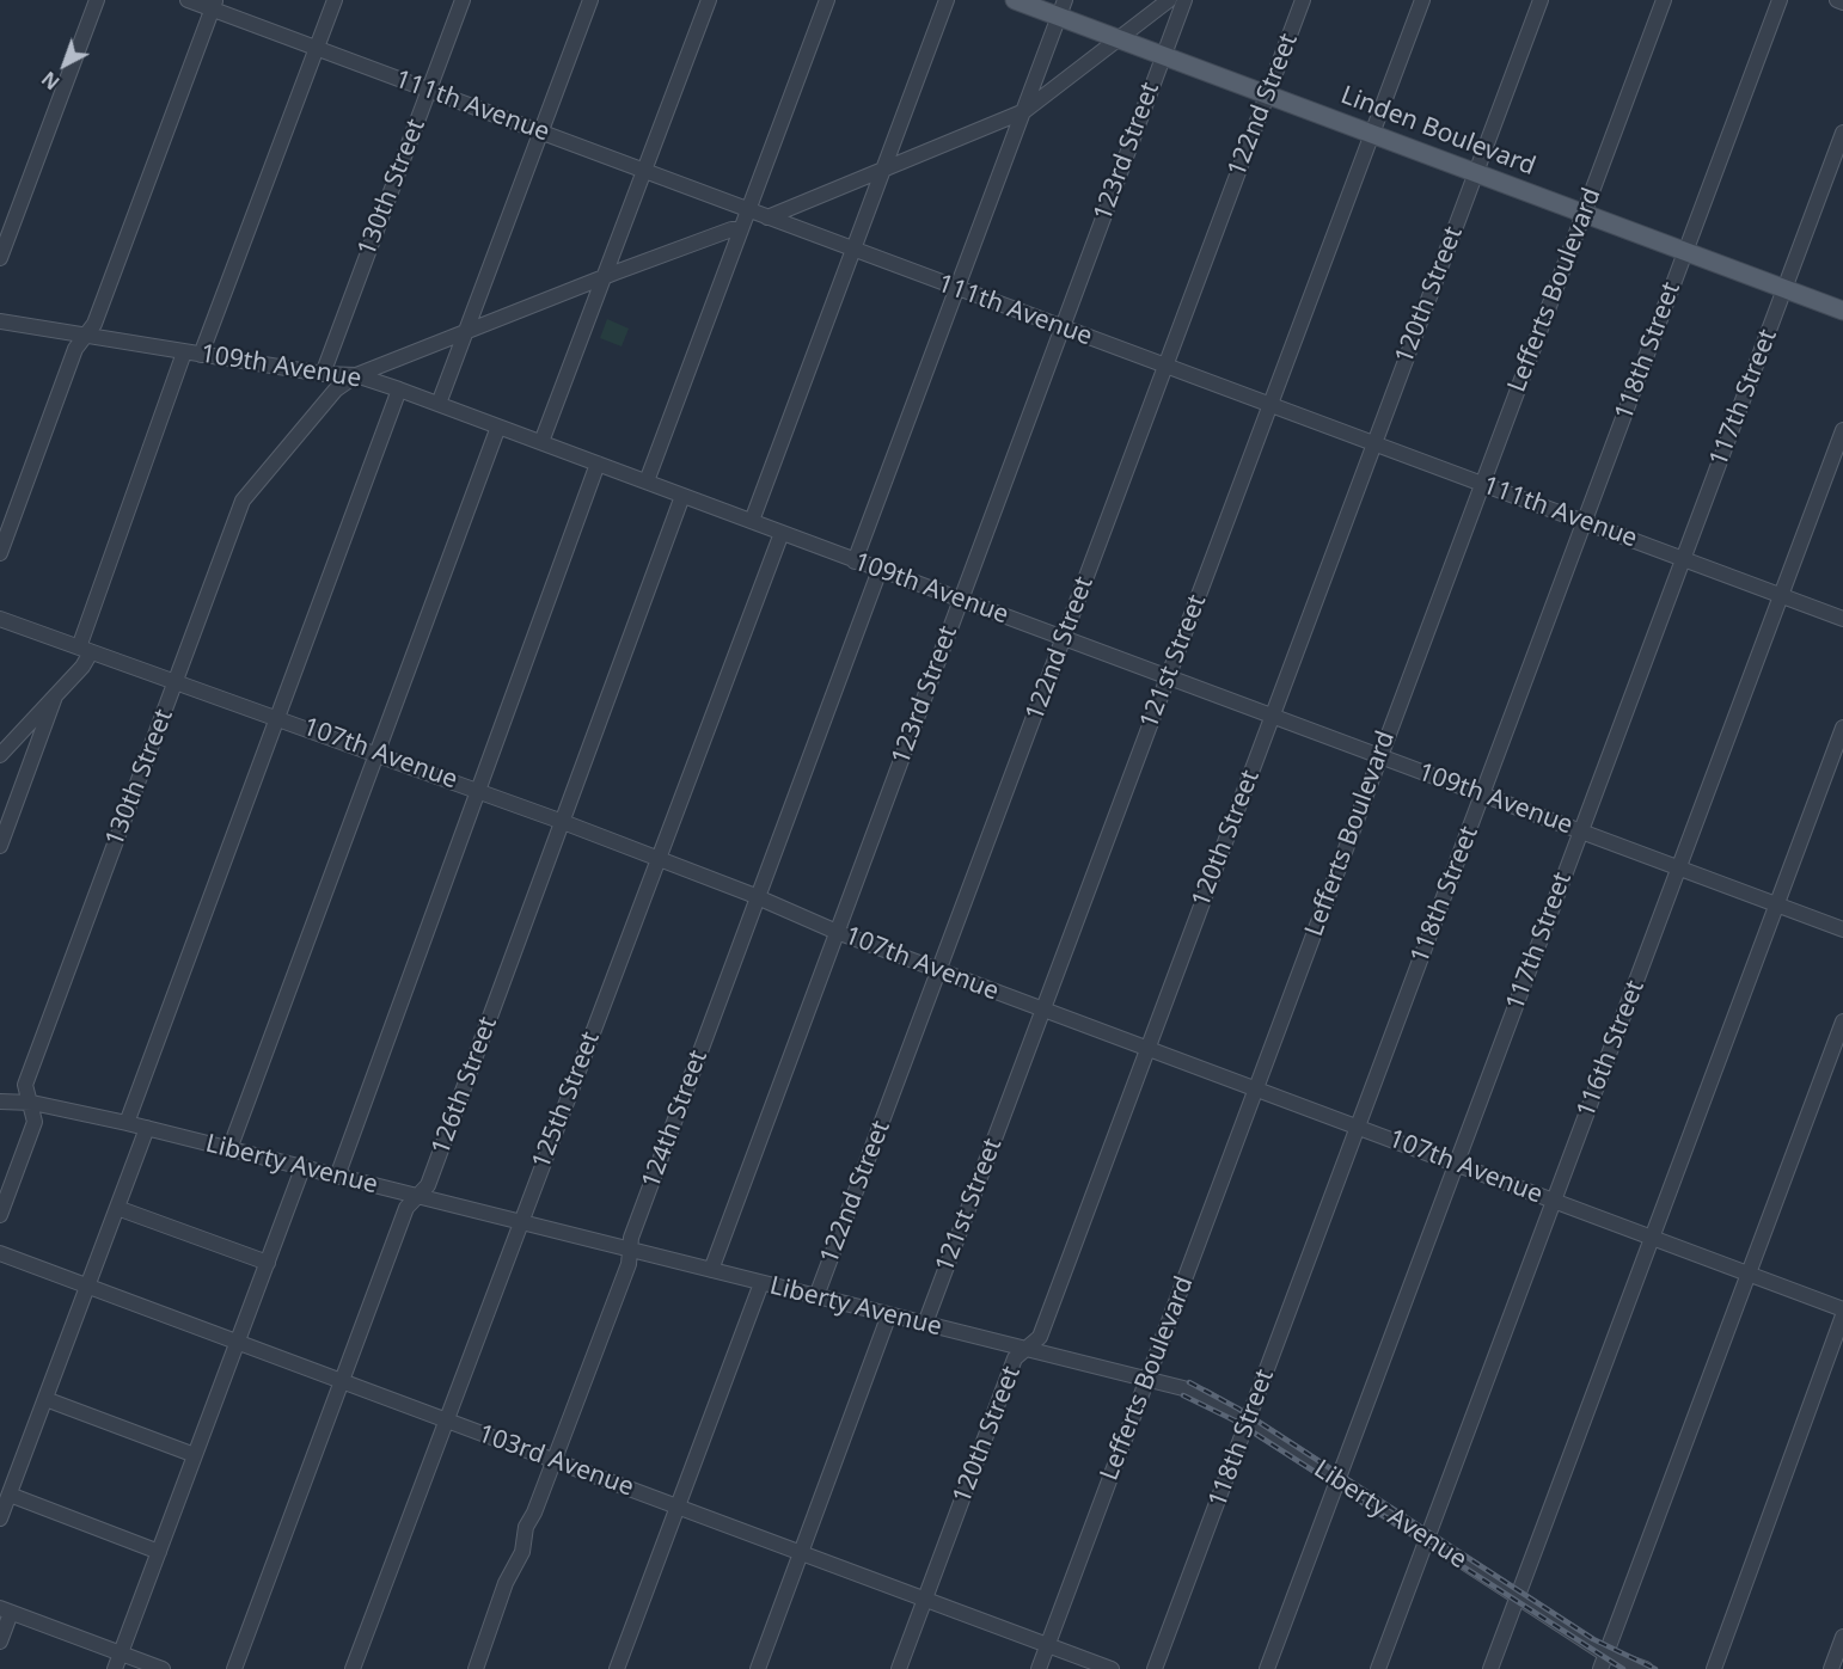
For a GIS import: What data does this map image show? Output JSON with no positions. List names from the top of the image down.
{
  "streets": {
    "main road": ["Linden Boulevard"],
    "street": [
      "122nd Street",
      "111th Avenue",
      "123rd Street",
      "130th Street",
      "Lefferts Boulevard",
      "120th Street",
      "118th Street",
      "109th Avenue",
      "117th Street",
      "121st Street",
      "107th Avenue",
      "116th Street",
      "126th Street",
      "125th Street",
      "124th Street",
      "Liberty Avenue",
      "103rd Avenue"
    ]
  },
  "crossings": [
    ["122nd Street", "111th Avenue"],
    ["122nd Street", "Linden Boulevard"],
    ["122nd Street", "109th Avenue"],
    ["122nd Street", "107th Avenue"],
    ["122nd Street", "Liberty Avenue"],
    ["111th Avenue", "123rd Street"],
    ["111th Avenue", "130th Street"],
    ["111th Avenue", "Lefferts Boulevard"],
    ["111th Avenue", "120th Street"],
    ["111th Avenue", "118th Street"],
    ["111th Avenue", "117th Street"],
    ["111th Avenue", "121st Street"],
    ["111th Avenue", "116th Street"],
    ["Linden Boulevard", "123rd Street"],
    ["Linden Boulevard", "Lefferts Boulevard"],
    ["Linden Boulevard", "120th Street"],
    ["Linden Boulevard", "118th Street"],
    ["Linden Boulevard", "117th Street"],
    ["Linden Boulevard", "121st Street"],
    ["123rd Street", "109th Avenue"],
    ["123rd Street", "107th Avenue"],
    ["123rd Street", "Liberty Avenue"],
    ["130th Street", "109th Avenue"],
    ["130th Street", "107th Avenue"],
    ["130th Street", "Liberty Avenue"],
    ["Lefferts Boulevard", "109th Avenue"],
    ["Lefferts Boulevard", "107th Avenue"],
    ["Lefferts Boulevard", "Liberty Avenue"],
    ["Lefferts Boulevard", "103rd Avenue"],
    ["120th Street", "109th Avenue"],
    ["120th Street", "107th Avenue"],
    ["120th Street", "Liberty Avenue"],
    ["120th Street", "103rd Avenue"],
    ["118th Street", "109th Avenue"],
    ["118th Street", "107th Avenue"],
    ["118th Street", "Liberty Avenue"],
    ["109th Avenue", "117th Street"],
    ["109th Avenue", "121st Street"],
    ["109th Avenue", "116th Street"],
    ["109th Avenue", "126th Street"],
    ["109th Avenue", "125th Street"],
    ["109th Avenue", "124th Street"],
    ["117th Street", "107th Avenue"],
    ["117th Street", "Liberty Avenue"],
    ["121st Street", "107th Avenue"],
    ["121st Street", "Liberty Avenue"],
    ["107th Avenue", "116th Street"],
    ["107th Avenue", "126th Street"],
    ["107th Avenue", "125th Street"],
    ["107th Avenue", "124th Street"],
    ["116th Street", "Liberty Avenue"],
    ["126th Street", "Liberty Avenue"],
    ["126th Street", "103rd Avenue"],
    ["125th Street", "Liberty Avenue"],
    ["125th Street", "103rd Avenue"],
    ["124th Street", "Liberty Avenue"],
    ["124th Street", "103rd Avenue"]
  ],
  "north": "bottom left"
}
